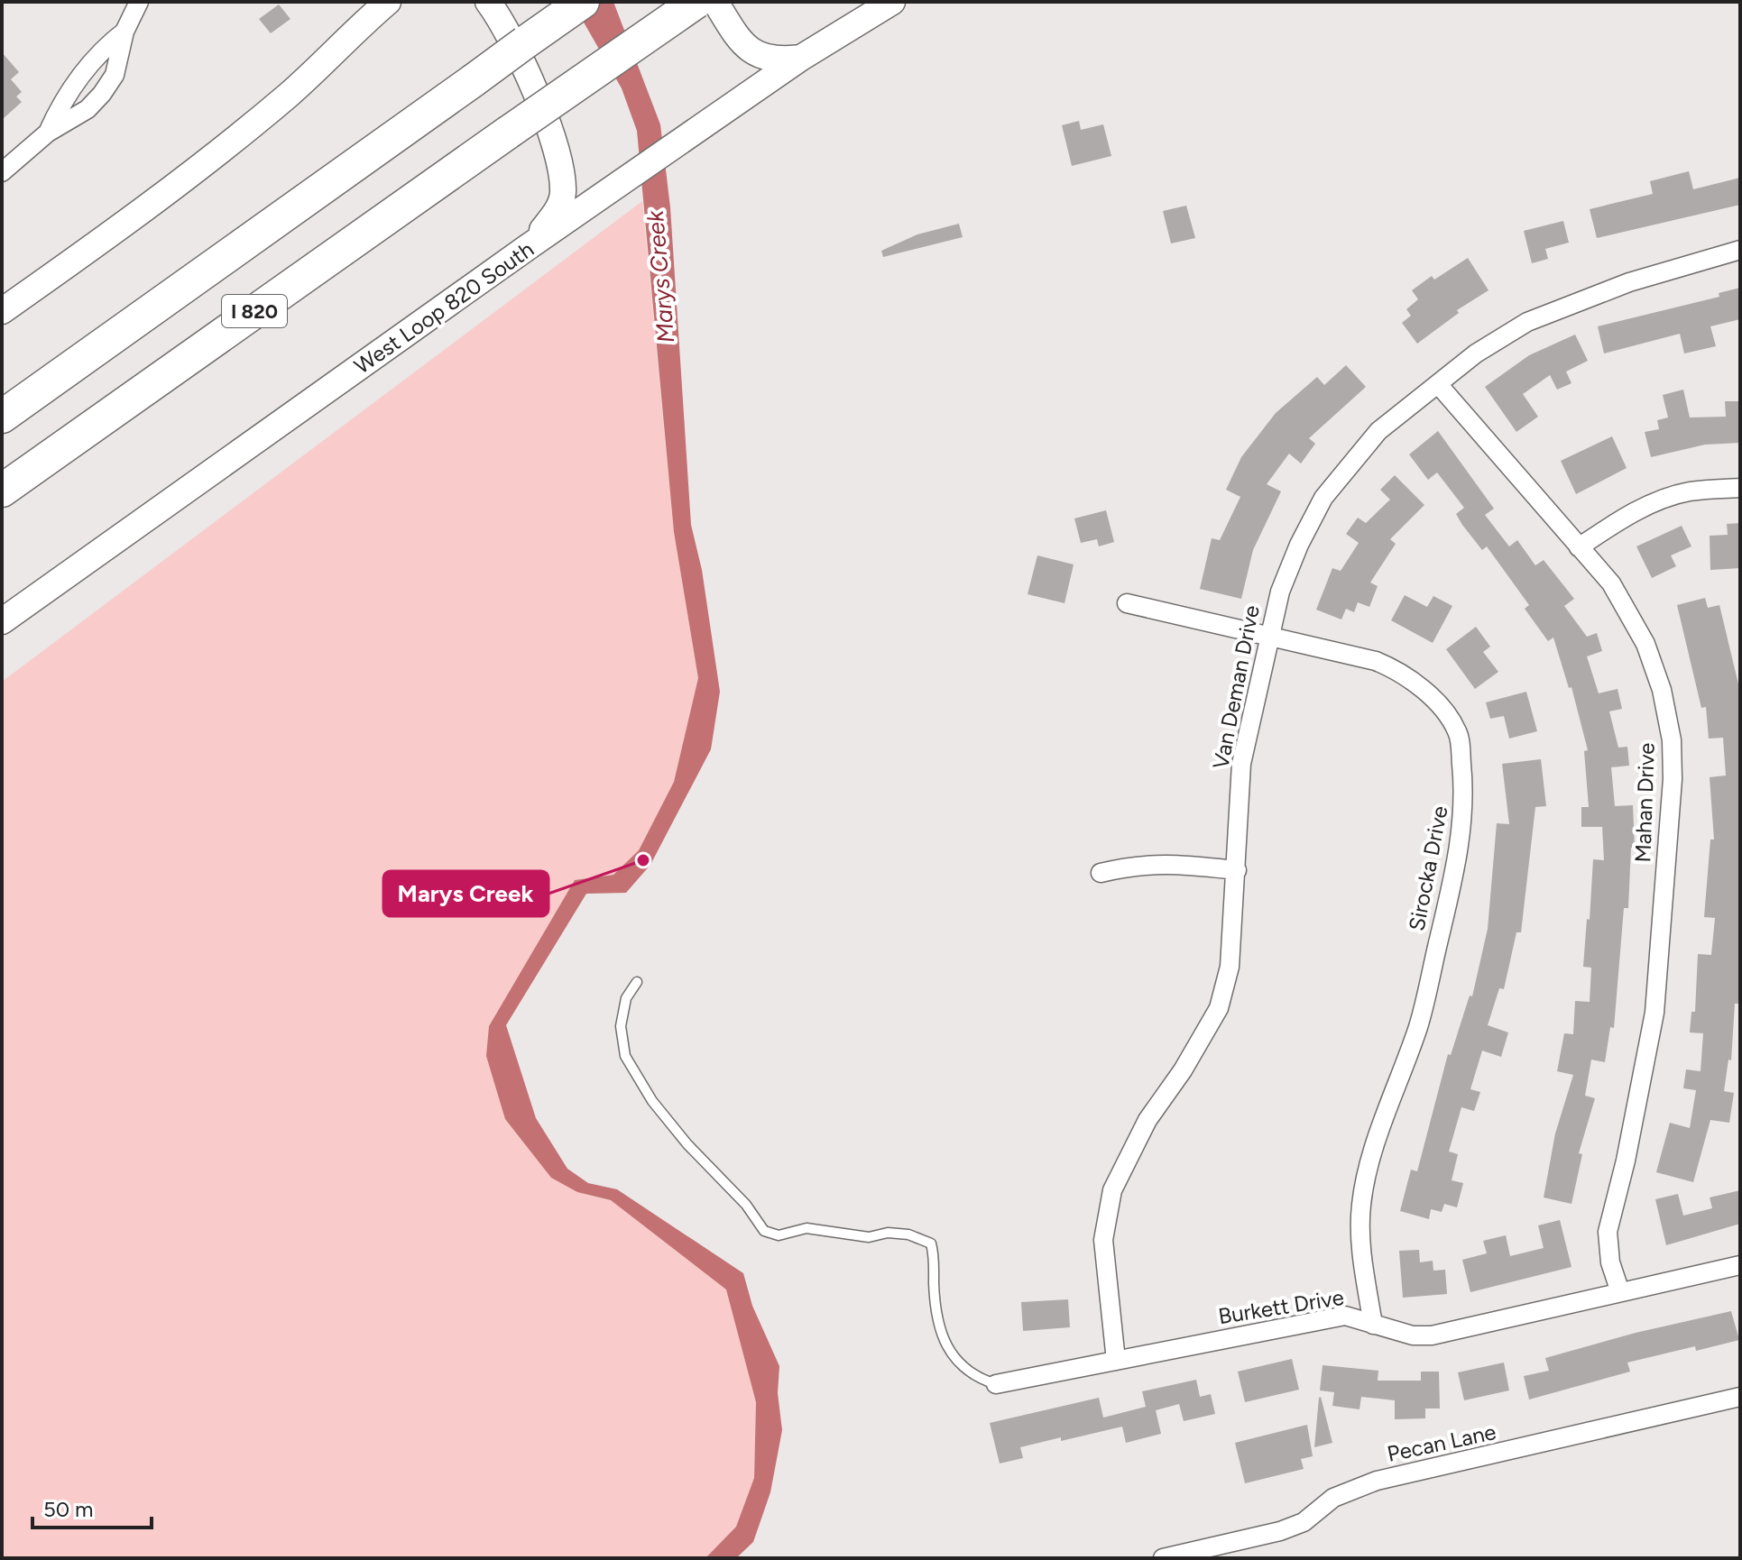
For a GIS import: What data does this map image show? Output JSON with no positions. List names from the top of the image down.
{
  "streets": {
    "highway": ["I 820"],
    "main road": ["West Loop 820 South"],
    "street": [
      "Van Deman Drive",
      "Mahan Drive",
      "Sirocka Drive",
      "Burkett Drive",
      "Pecan Lane"
    ]
  },
  "crossings": [
    ["Van Deman Drive", "Mahan Drive"],
    ["Van Deman Drive", "Sirocka Drive"],
    ["Van Deman Drive", "Burkett Drive"],
    ["Mahan Drive", "Burkett Drive"],
    ["Sirocka Drive", "Burkett Drive"]
  ],
  "water": ["Marys Creek"],
  "places": ["Marys Creek"],
  "scale_bar": "50 m"
}
